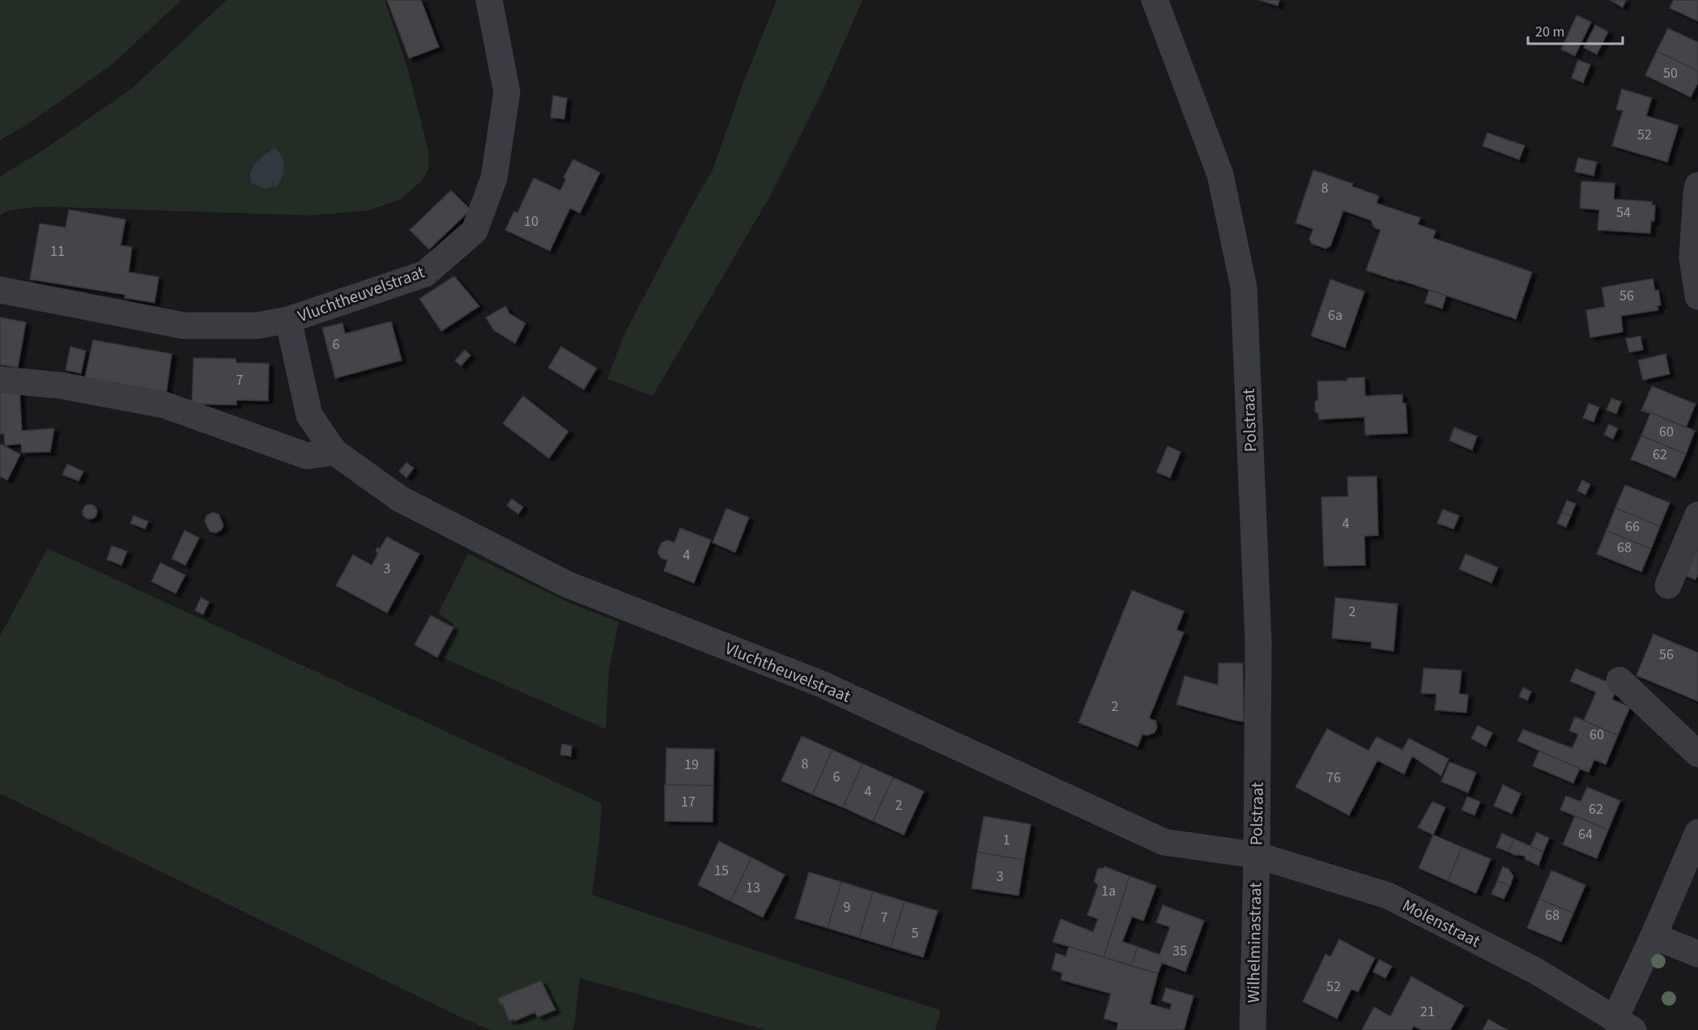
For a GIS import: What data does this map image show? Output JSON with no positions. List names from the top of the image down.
{
  "streets": {
    "street": [
      "Vluchtheuvelstraat",
      "Polstraat",
      "Molenstraat",
      "Wilhelminastraat"
    ]
  },
  "crossings": [
    ["Vluchtheuvelstraat", "Polstraat"],
    ["Vluchtheuvelstraat", "Molenstraat"],
    ["Vluchtheuvelstraat", "Wilhelminastraat"],
    ["Polstraat", "Molenstraat"],
    ["Polstraat", "Wilhelminastraat"],
    ["Molenstraat", "Wilhelminastraat"]
  ],
  "house_numbers": [
    "50",
    "52",
    "8",
    "54",
    "10",
    "11",
    "56",
    "6a",
    "6",
    "7",
    "60",
    "62",
    "4",
    "66",
    "68",
    "4",
    "3",
    "2",
    "56",
    "2",
    "60",
    "8",
    "19",
    "6",
    "76",
    "4",
    "17",
    "2",
    "62",
    "64",
    "1",
    "15",
    "3",
    "13",
    "1a",
    "9",
    "68",
    "7",
    "5",
    "35",
    "52",
    "21"
  ],
  "scale_bar": "20 m"
}
